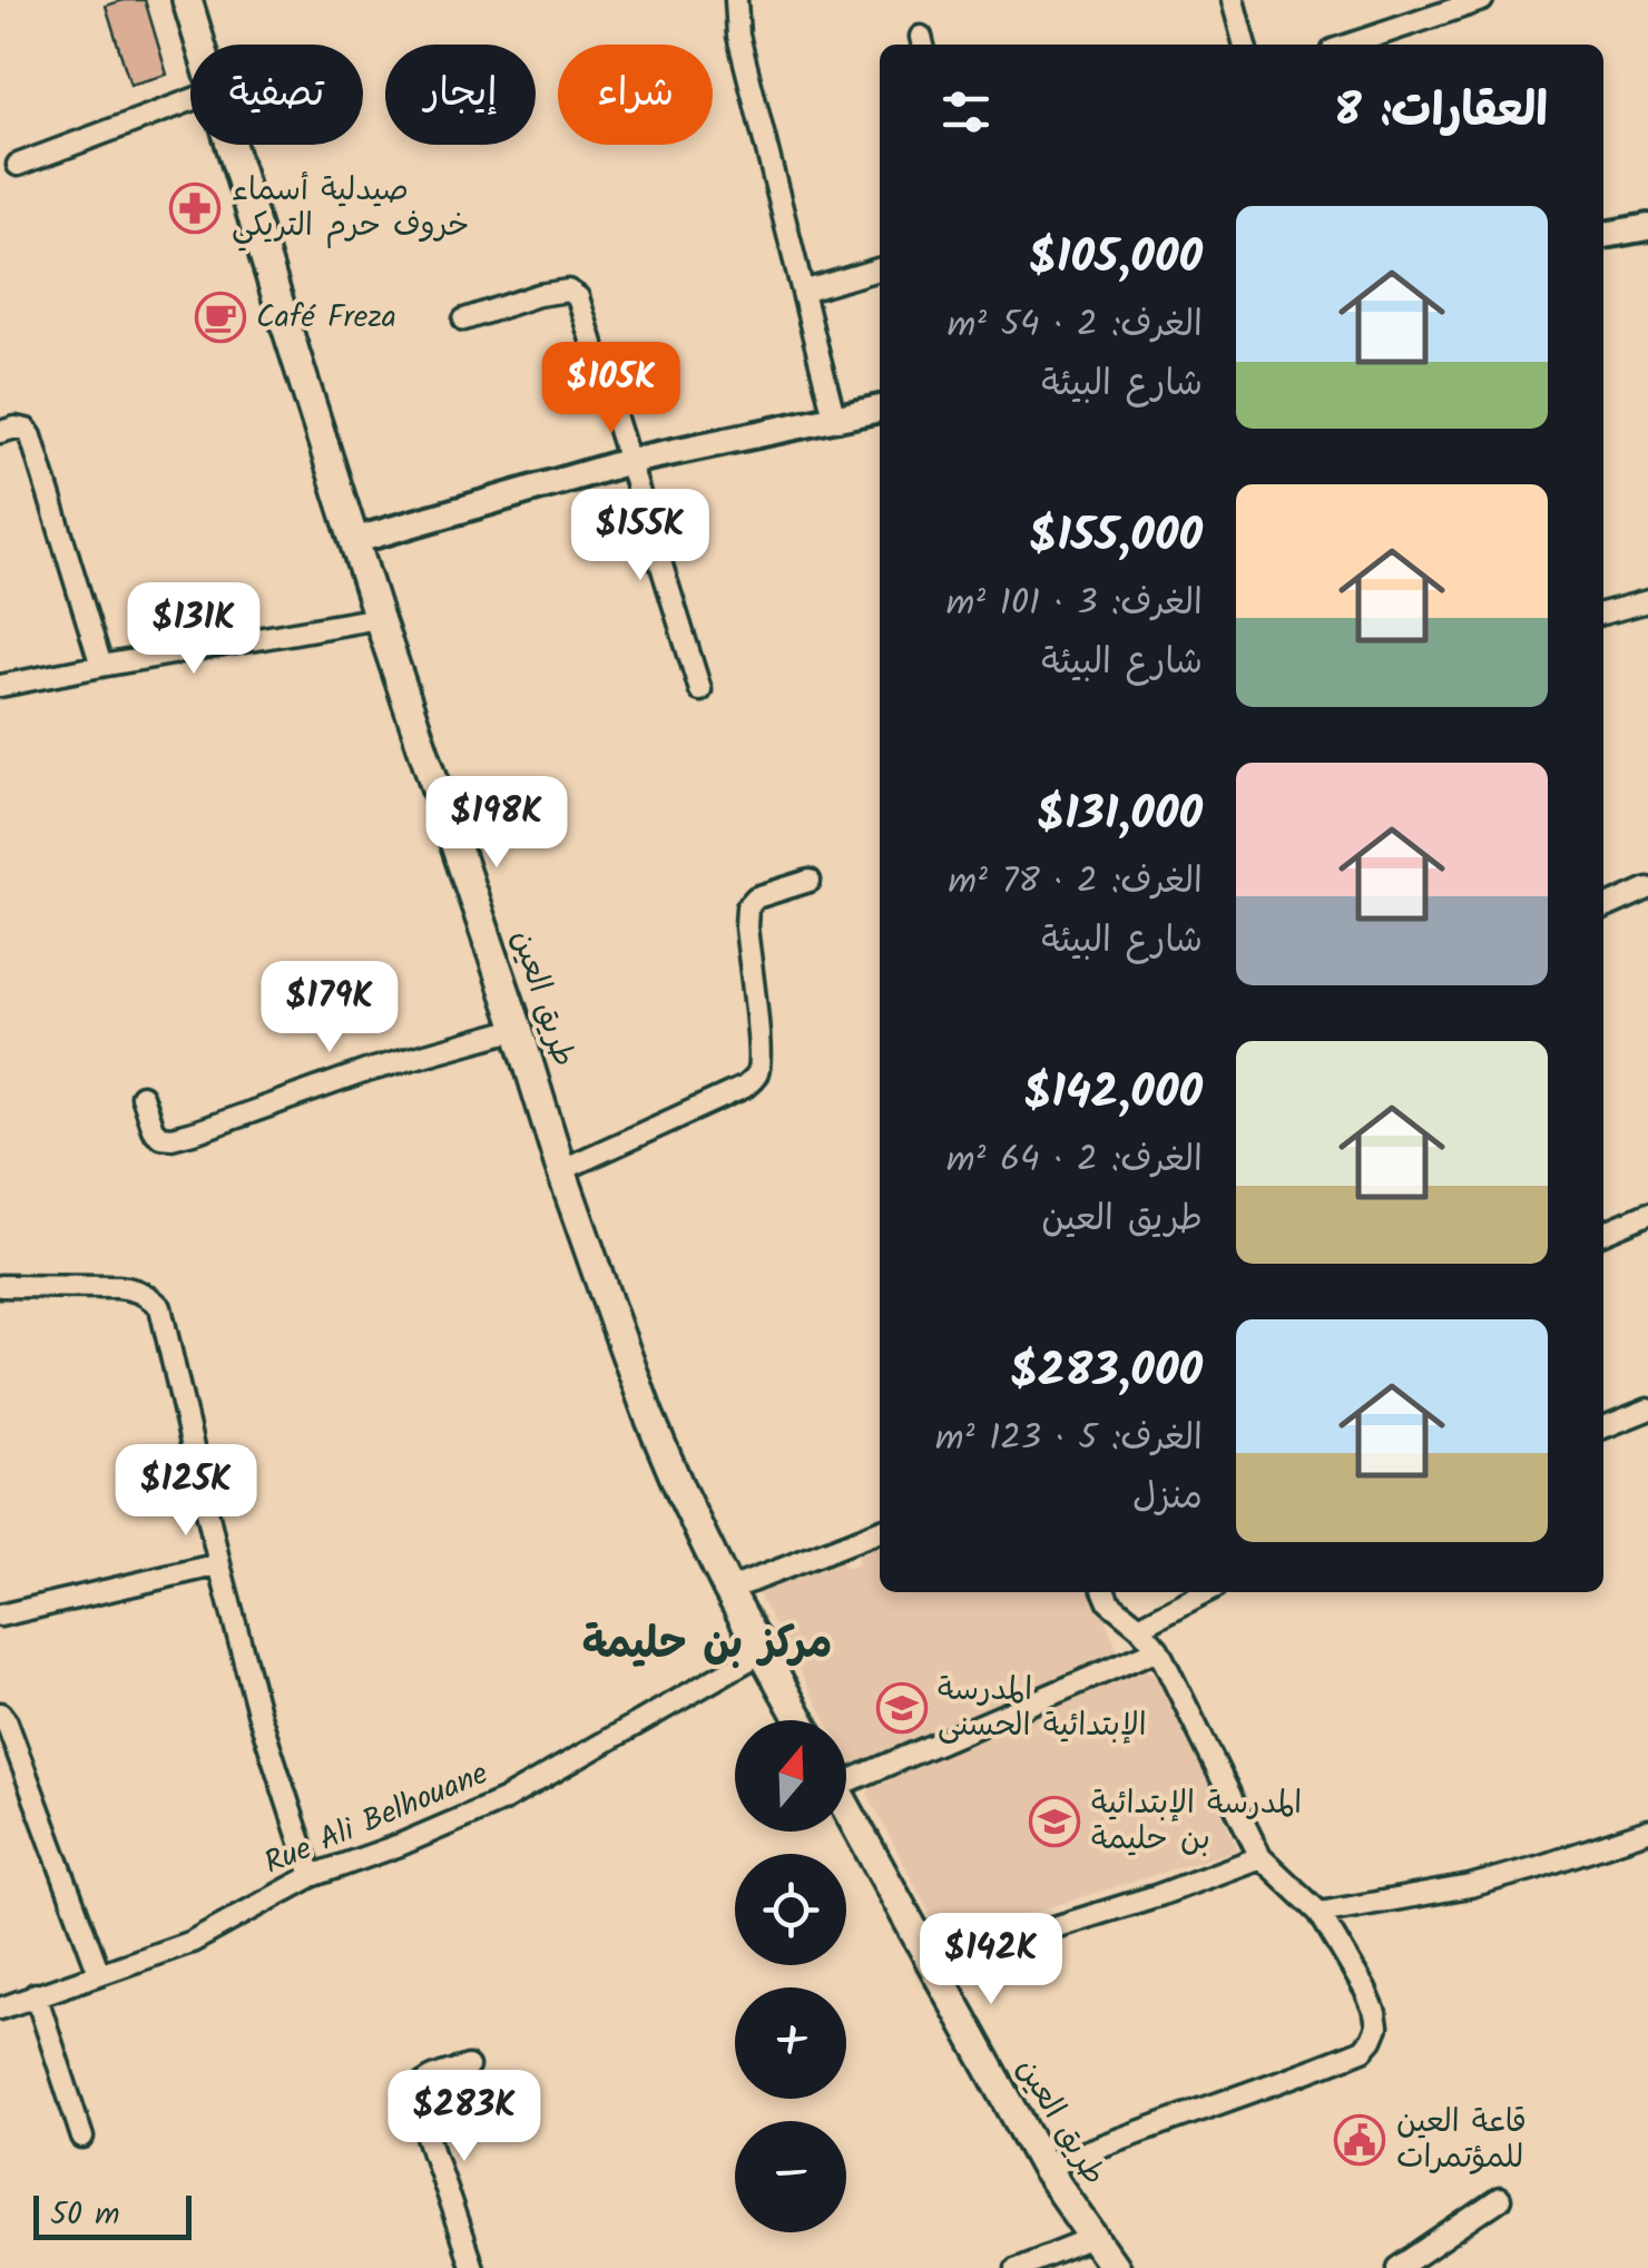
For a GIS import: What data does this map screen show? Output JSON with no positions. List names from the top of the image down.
{
  "streets": {
    "main road": ["طريق العين"],
    "street": ["Rue Ali Belhouane"]
  },
  "crossings": [
    ["طريق العين", "Rue Ali Belhouane"]
  ],
  "districts": ["مركز بن حليمة"],
  "places": {
    "pharmacy": ["صيدلية أسماء خروف حرم التريكي"],
    "cafe": ["Café Freza"],
    "school or university": ["المدرسة الإبتدائية الحسنى", "المدرسة الإبتدائية بن حليمة"],
    "public building": ["قاعة العين للمؤتمرات"]
  },
  "scale_bar": "50 m",
  "north": "top",
  "page": {
    "chip": ["شراء", "إيجار", "تصفية"],
    "heading": "العقارات: 8",
    "list": [
      {
        "name": "$105,000",
        "note": "الغرف: 2 · 54 m² · شارع البيئة"
      },
      {
        "name": "$155,000",
        "note": "الغرف: 3 · 101 m² · شارع البيئة"
      },
      {
        "name": "$131,000",
        "note": "الغرف: 2 · 78 m² · شارع البيئة"
      },
      {
        "name": "$142,000",
        "note": "الغرف: 2 · 64 m² · طريق العين"
      },
      {
        "name": "$283,000",
        "note": "الغرف: 5 · 123 m² · منزل"
      }
    ],
    "price": [
      "$105K",
      "$155K",
      "$131K",
      "$198K",
      "$179K",
      "$125K",
      "$142K",
      "$283K"
    ],
    "map_buttons": ["+", "−"],
    "scale": "50 m"
  }
}
